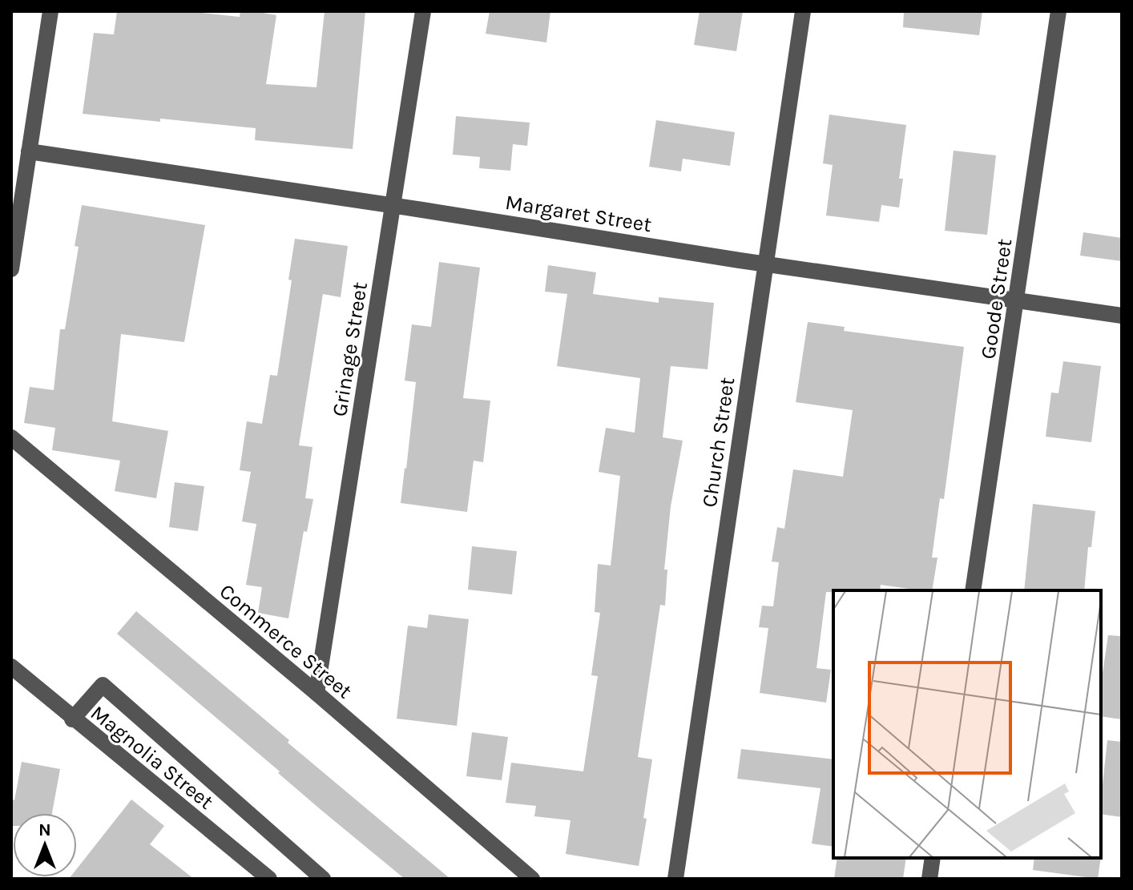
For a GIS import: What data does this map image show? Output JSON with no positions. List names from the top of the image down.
{
  "streets": {
    "street": [
      "Margaret Street",
      "Goode Street",
      "Grinage Street",
      "Church Street",
      "Commerce Street",
      "Magnolia Street"
    ]
  },
  "crossings": [
    ["Margaret Street", "Goode Street"],
    ["Margaret Street", "Grinage Street"],
    ["Margaret Street", "Church Street"],
    ["Grinage Street", "Commerce Street"]
  ],
  "north": "top"
}
